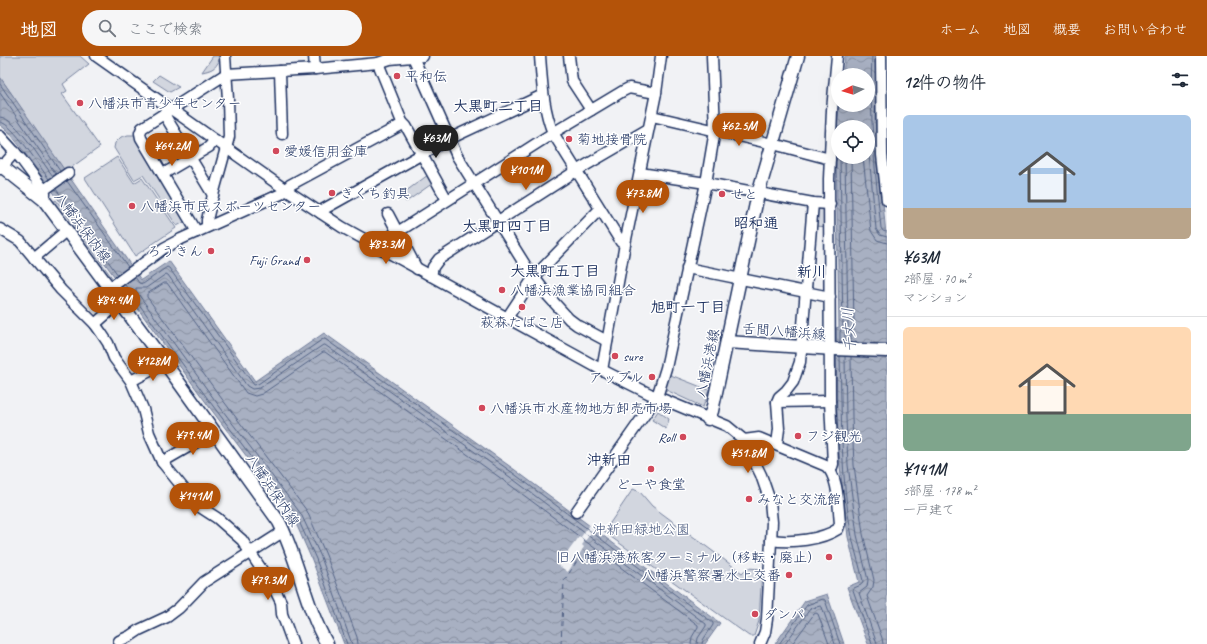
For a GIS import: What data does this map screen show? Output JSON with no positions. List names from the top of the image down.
{
  "streets": {
    "main road": ["八幡浜保内線", "舌間八幡浜線", "八幡浜港線"]
  },
  "crossings": [
    ["舌間八幡浜線", "八幡浜港線"]
  ],
  "districts": [
    "大黒町二丁目",
    "昭和通",
    "大黒町四丁目",
    "大黒町五丁目",
    "新川",
    "旭町一丁目",
    "沖新田"
  ],
  "water": ["千丈川"],
  "parks": ["沖新田緑地公園"],
  "places": [
    "平和伝",
    "八幡浜市青少年センター",
    "菊地接骨院",
    "愛媛信用金庫",
    "きくち釣具",
    "せと",
    "八幡浜市民スポーツセンター",
    "ろうきん",
    "Fuji Grand",
    "八幡浜漁業協同組合",
    "萩森たばこ店",
    "sure",
    "アップル",
    "八幡浜市水産物地方卸売市場",
    "フジ観光",
    "Roll",
    "どーや食堂",
    "みなと交流館",
    "旧八幡浜港旅客ターミナル（移転・廃止）",
    "八幡浜警察署水上交番",
    "ダンパ"
  ],
  "north": "left",
  "page": {
    "header": "地図",
    "search": "ここで検索",
    "nav": [
      "ホーム",
      "地図",
      "概要",
      "お問い合わせ"
    ],
    "heading": "12件の物件",
    "list": [
      {
        "name": "¥63M",
        "note": "2部屋 · 70 m² · マンション"
      },
      {
        "name": "¥141M",
        "note": "5部屋 · 178 m² · 一戸建て"
      }
    ],
    "price": [
      "¥62.5M",
      "¥63M",
      "¥64.2M",
      "¥101M",
      "¥73.8M",
      "¥83.3M",
      "¥84.4M",
      "¥128M",
      "¥79.4M",
      "¥51.8M",
      "¥141M",
      "¥79.3M"
    ]
  }
}
